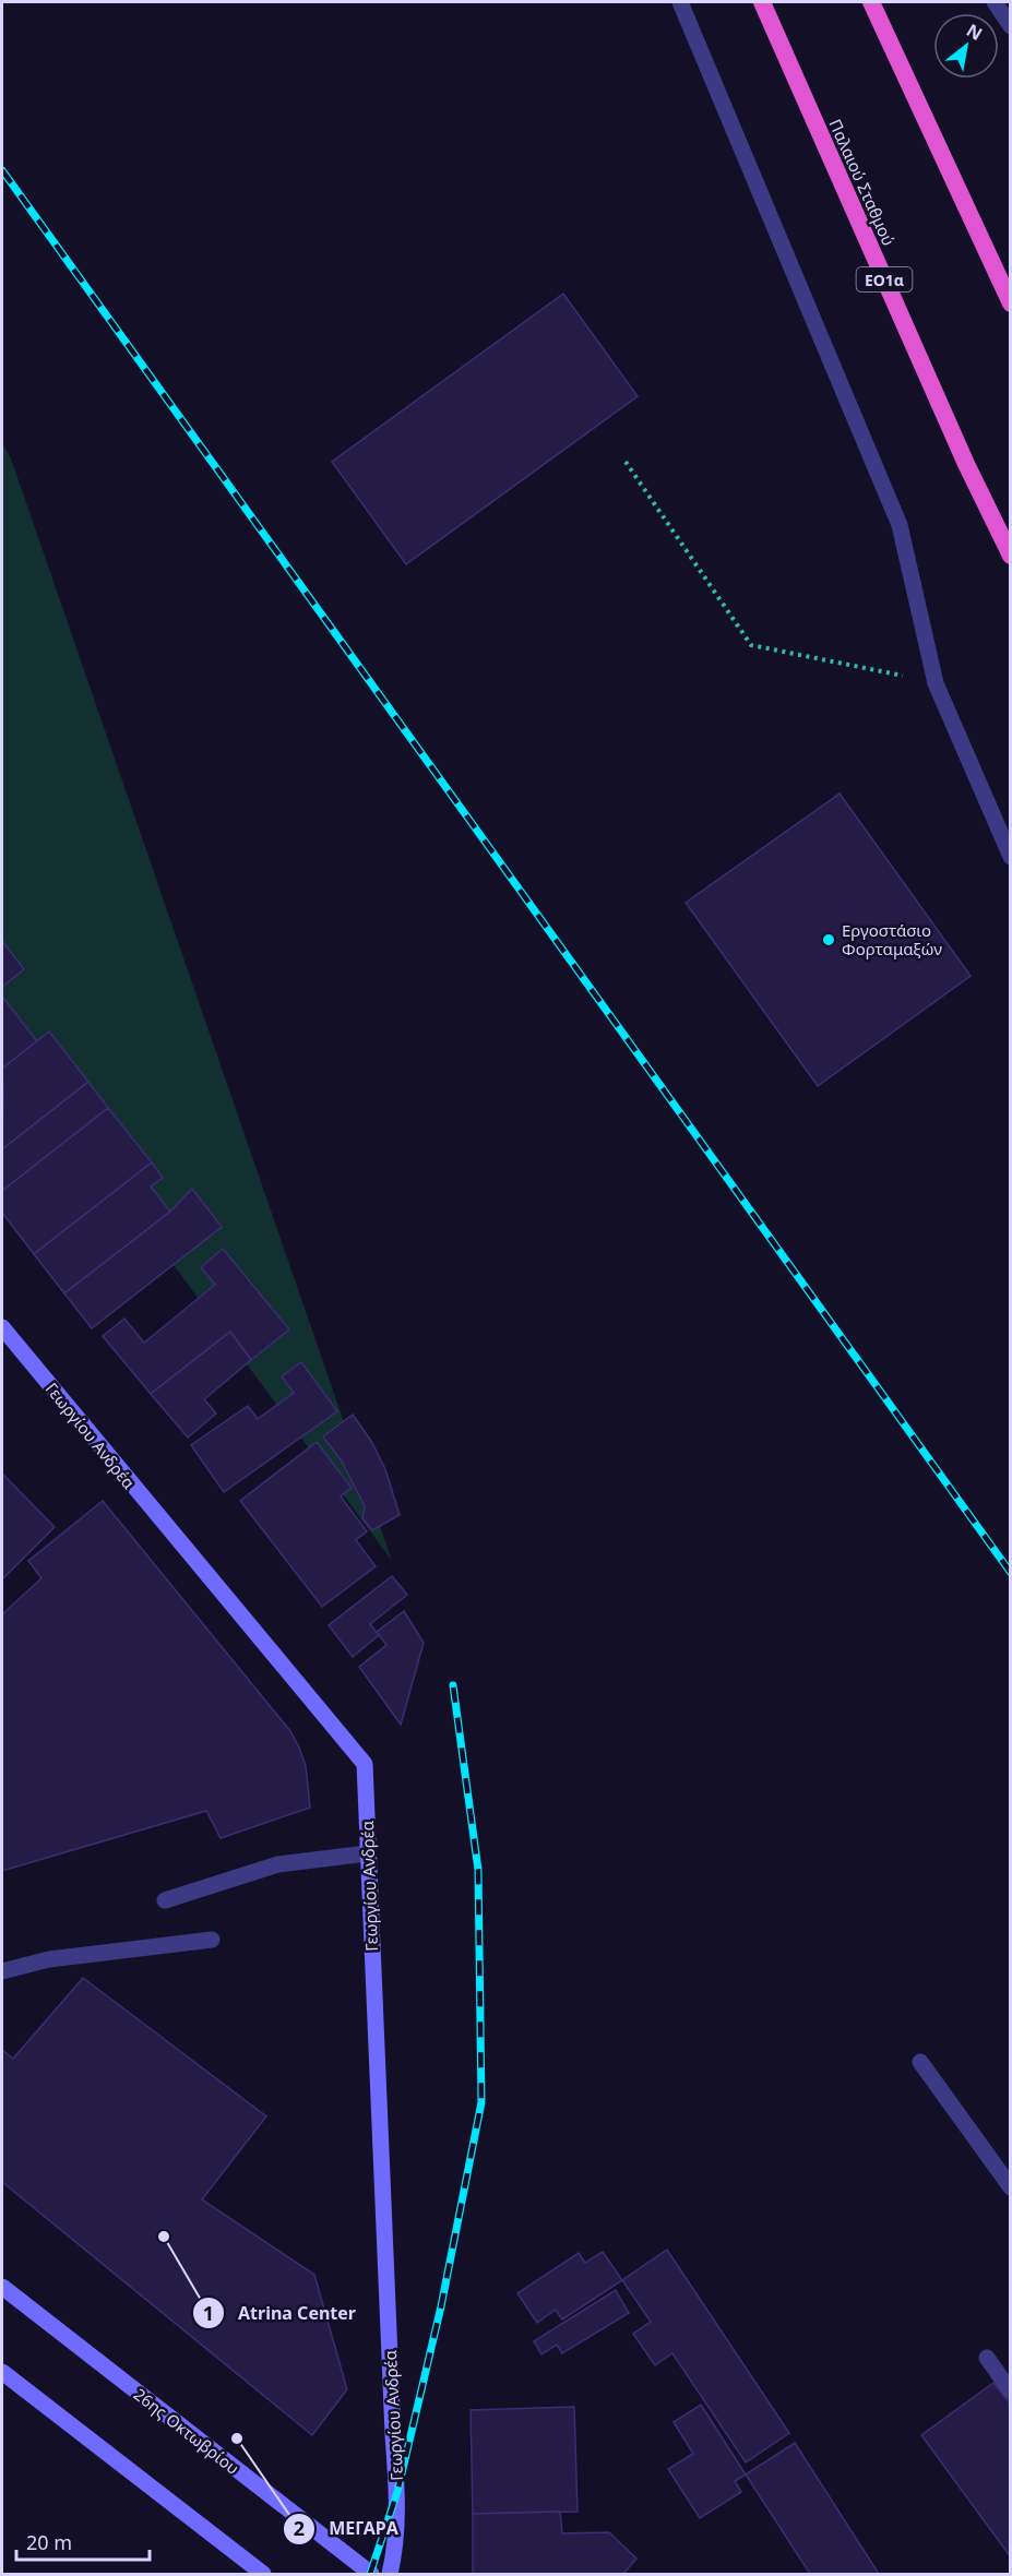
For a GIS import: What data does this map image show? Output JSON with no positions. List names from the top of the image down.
{
  "streets": {
    "highway": ["Παλαιού Σταθμού", "ΕΟ1α"],
    "main road": ["Γεωργίου Ανδρέα", "26ης Οκτωβρίου"]
  },
  "places": ["Εργοστάσιο Φορταμαξών", "Atrina Center", "ΜΕΓΑΡΑ"],
  "scale_bar": "20 m",
  "north": "top right"
}
